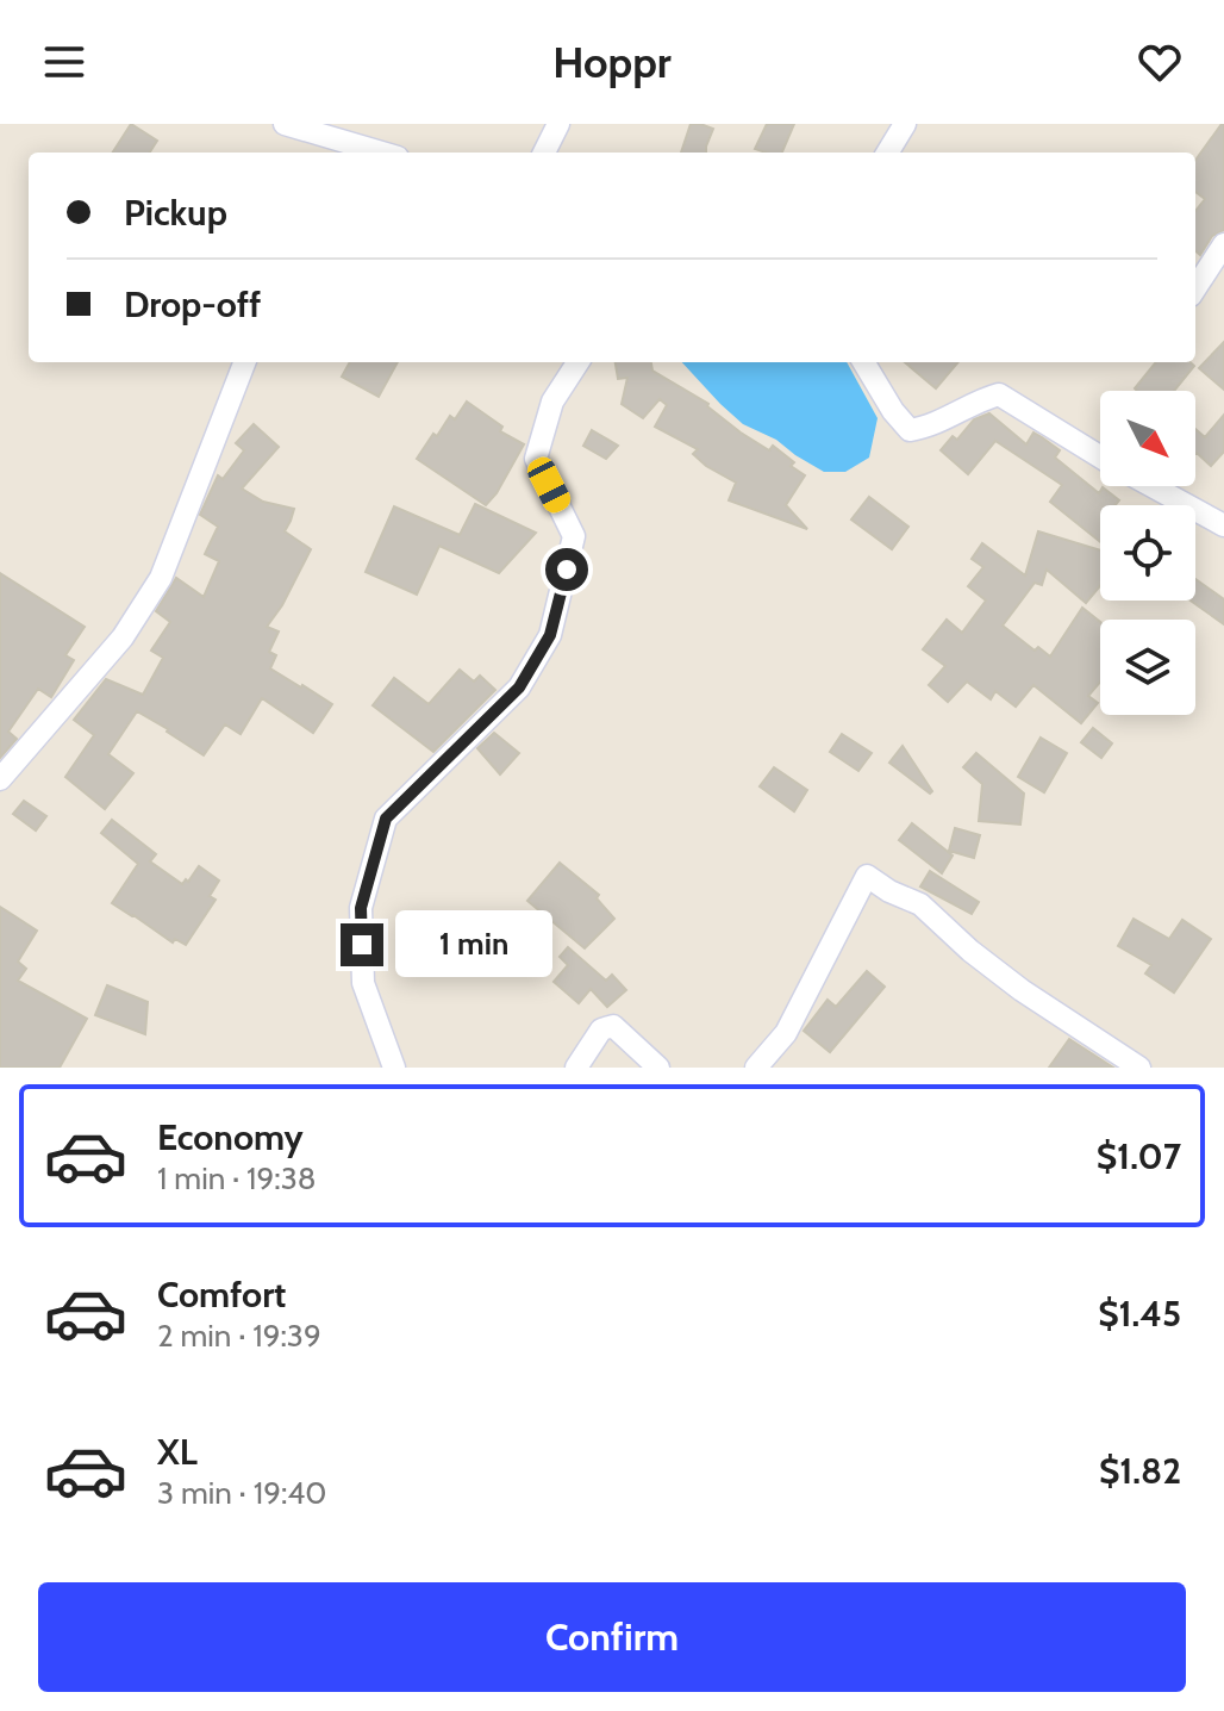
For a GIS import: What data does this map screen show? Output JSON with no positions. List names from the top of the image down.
{
  "north": "bottom right",
  "page": {
    "header": "Hoppr",
    "banner": ["Pickup", "Drop-off"],
    "bubble": "1 min",
    "list": [
      {
        "name": "Economy",
        "note": "1 min · 19:38",
        "value": "$1.07"
      },
      {
        "name": "Comfort",
        "note": "2 min · 19:39",
        "value": "$1.45"
      },
      {
        "name": "XL",
        "note": "3 min · 19:40",
        "value": "$1.82"
      }
    ],
    "buttons": "Confirm"
  }
}
